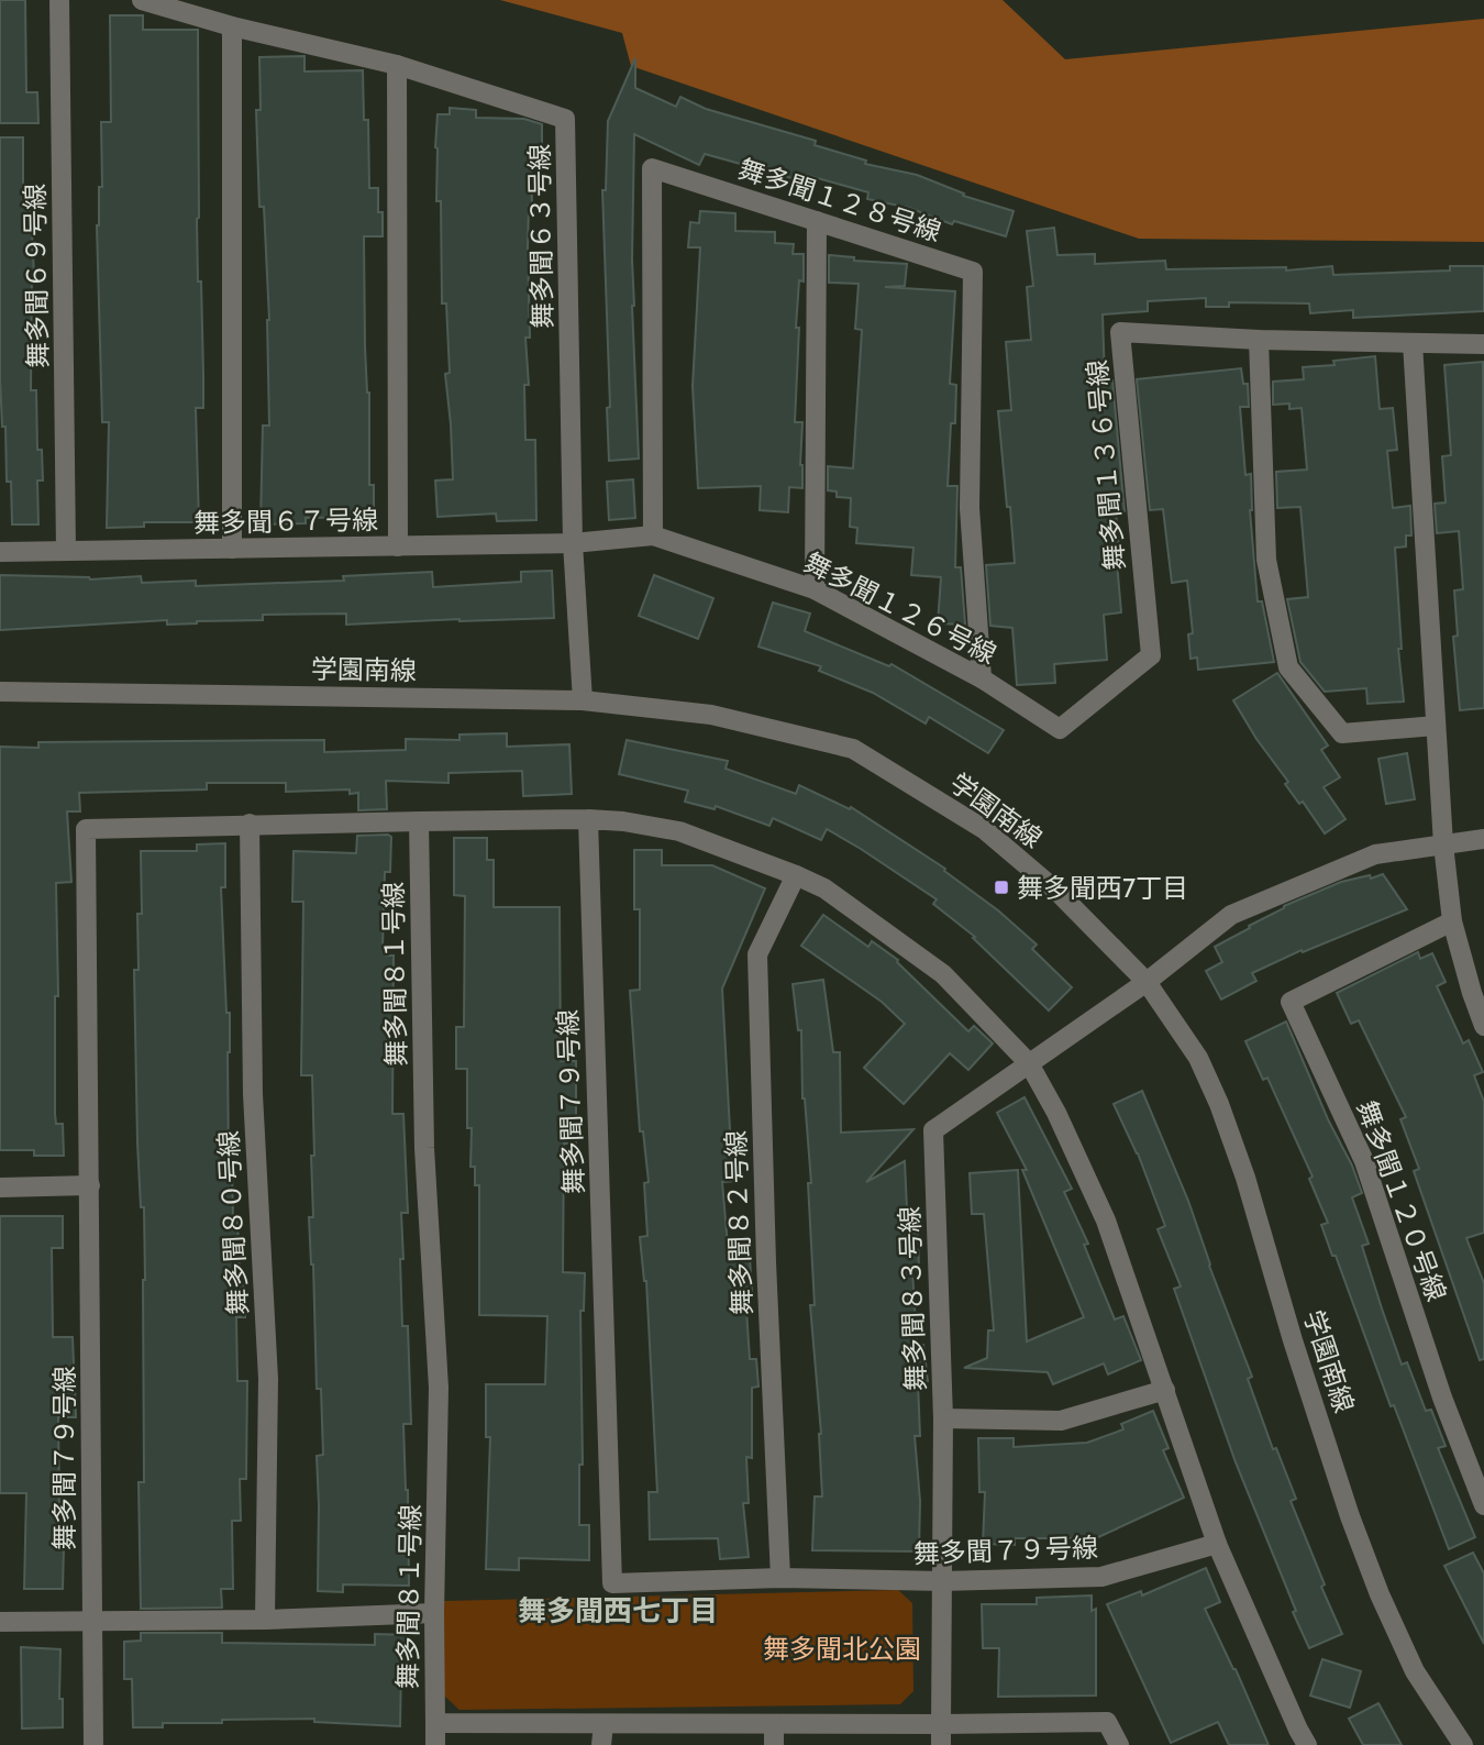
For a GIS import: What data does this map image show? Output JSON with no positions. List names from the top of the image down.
{
  "streets": {
    "street": [
      "舞多聞１２８号線",
      "舞多聞６３号線",
      "舞多聞６９号線",
      "舞多聞１３６号線",
      "舞多聞６７号線",
      "舞多聞１２６号線",
      "学園南線",
      "舞多聞８１号線",
      "舞多聞７９号線",
      "舞多聞１２０号線",
      "舞多聞８０号線",
      "舞多聞８２号線",
      "舞多聞８３号線"
    ]
  },
  "crossings": [
    ["舞多聞１２８号線", "舞多聞１２６号線"],
    ["舞多聞６３号線", "舞多聞６７号線"],
    ["舞多聞６３号線", "舞多聞１２６号線"],
    ["舞多聞６３号線", "学園南線"],
    ["舞多聞６９号線", "舞多聞６７号線"],
    ["舞多聞１３６号線", "舞多聞１２６号線"],
    ["舞多聞６７号線", "舞多聞１２６号線"],
    ["舞多聞８１号線", "舞多聞７９号線"],
    ["舞多聞７９号線", "舞多聞８０号線"],
    ["舞多聞７９号線", "舞多聞８２号線"],
    ["舞多聞７９号線", "舞多聞８３号線"]
  ],
  "districts": ["舞多聞西七丁目"],
  "parks": ["舞多聞北公園"],
  "places": {
    "transit": ["舞多聞西7丁目"]
  }
}
